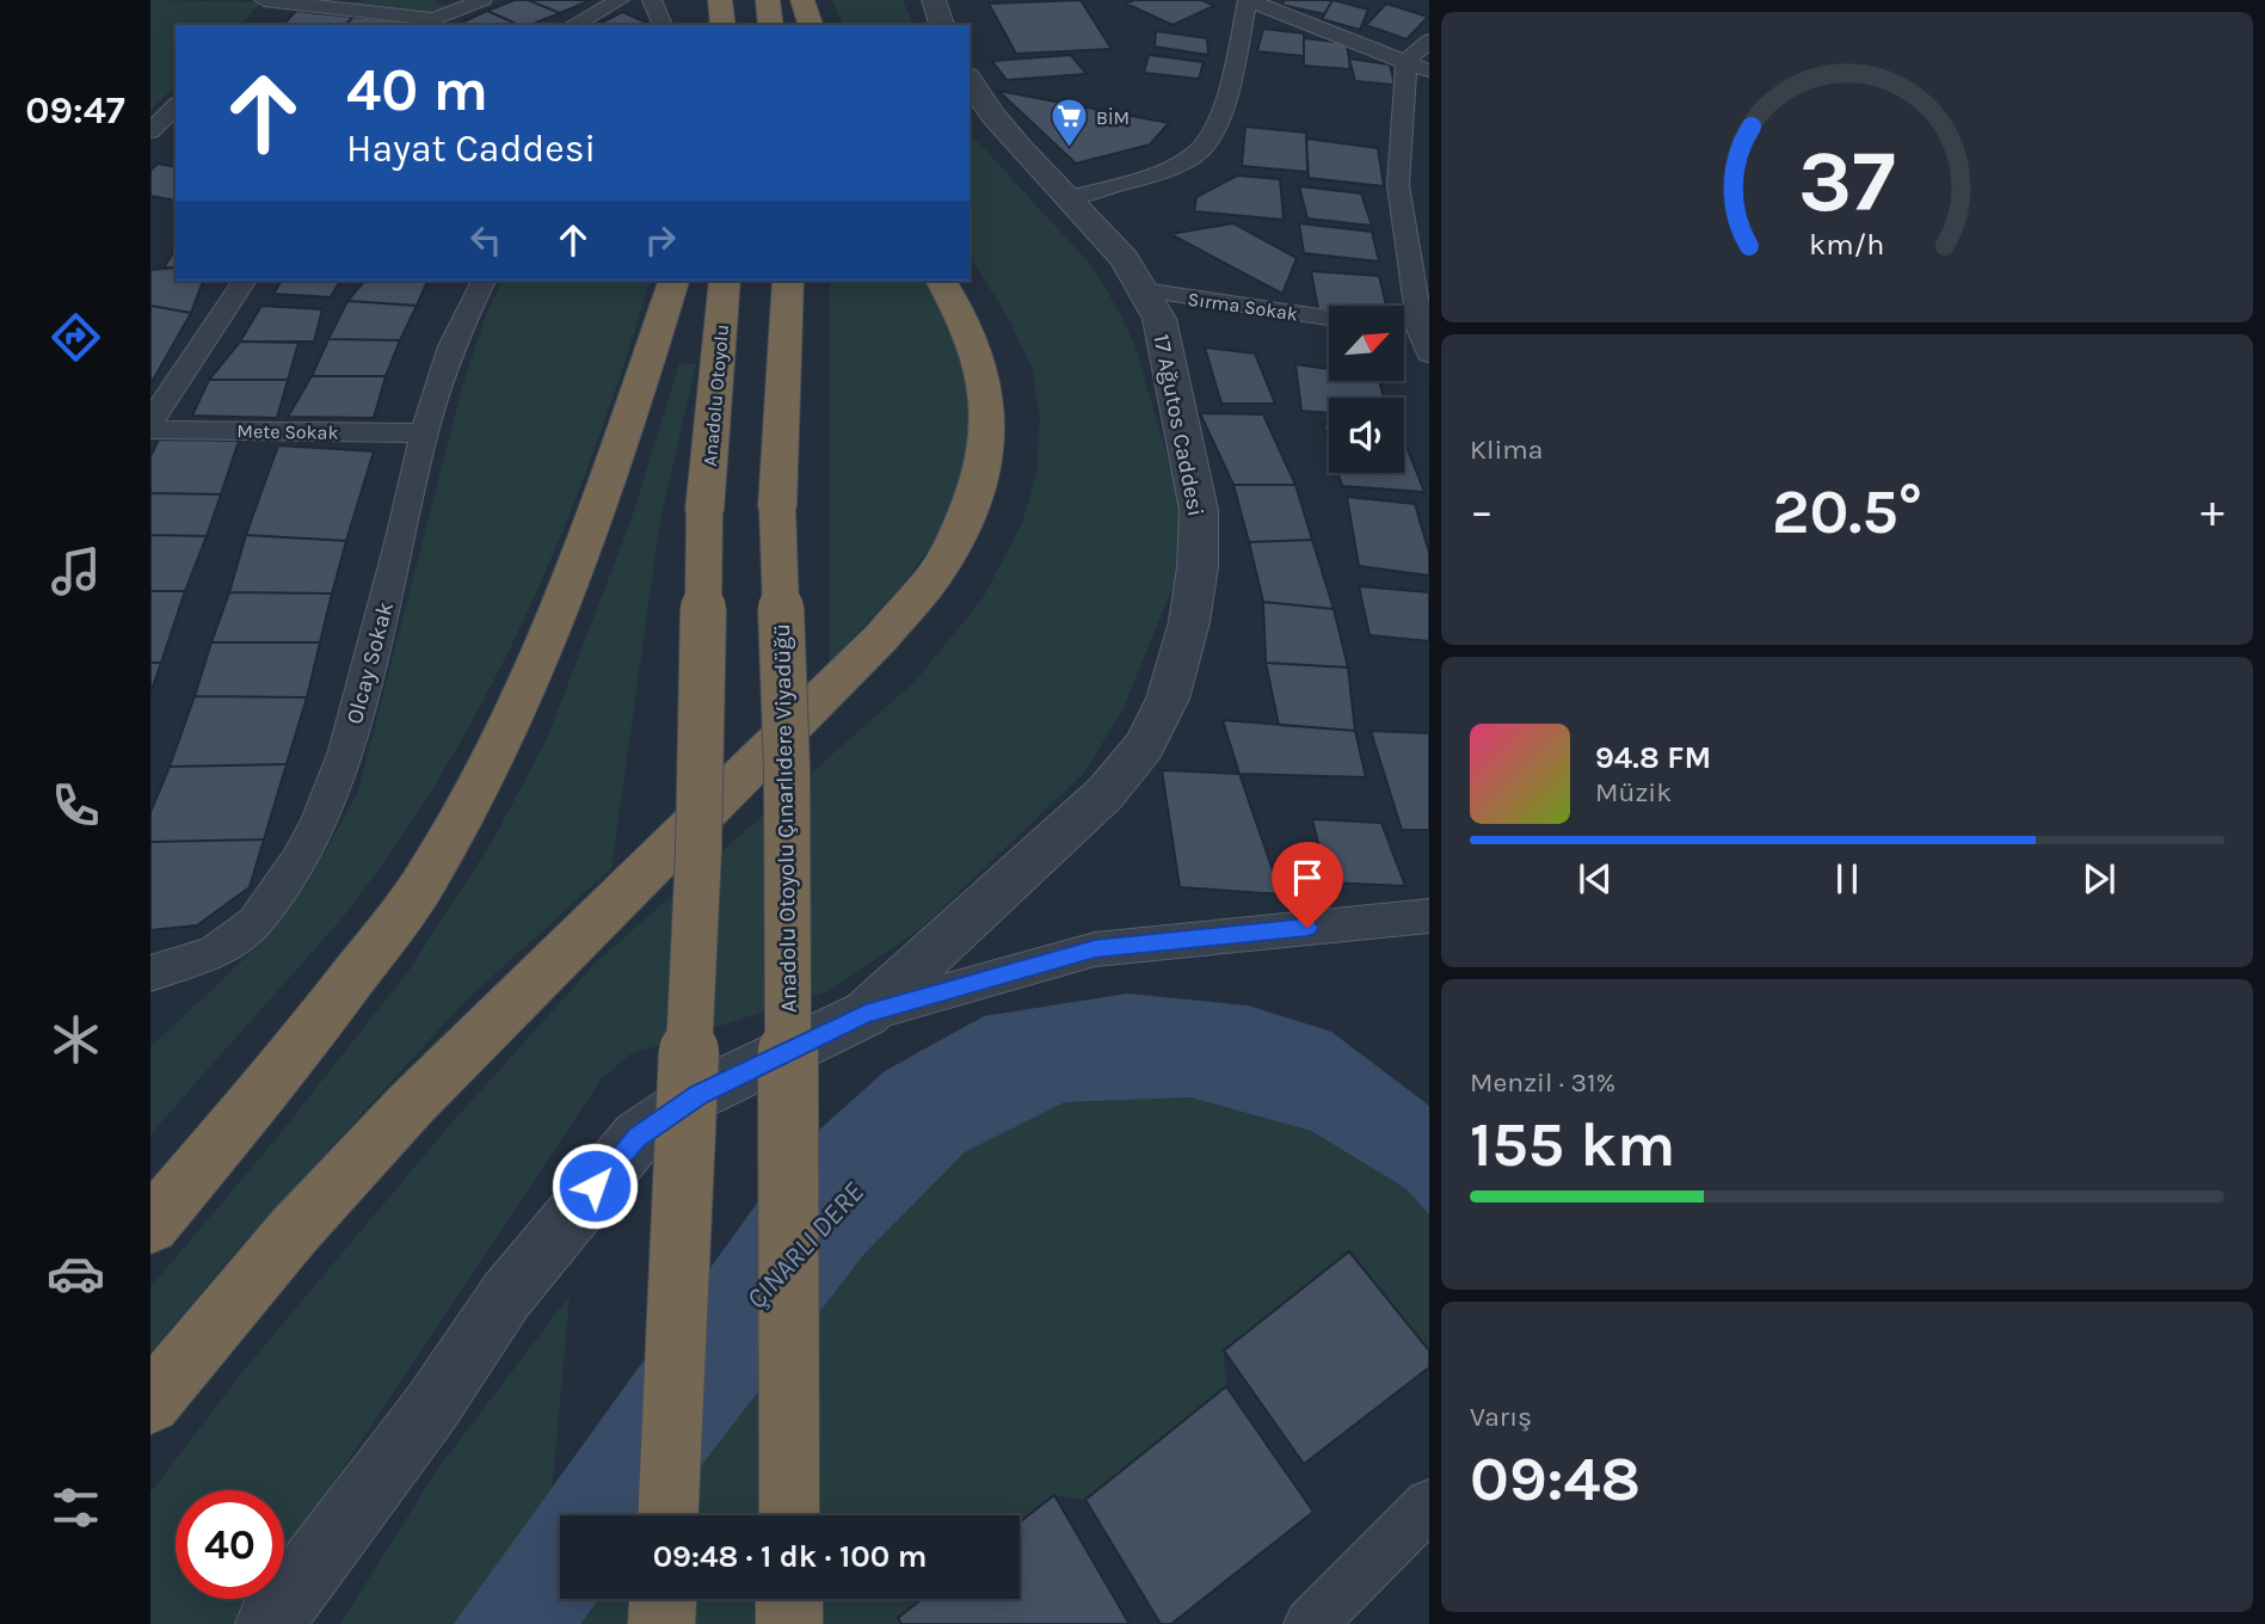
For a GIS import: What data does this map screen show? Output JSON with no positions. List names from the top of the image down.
{
  "streets": {
    "highway": ["Anadolu Otoyolu", "Anadolu Otoyolu Çınarlıdere Viyadüğü"],
    "street": [
      "Sırma Sokak",
      "17 Ağutos Caddesi",
      "Mete Sokak",
      "Olcay Sokak"
    ]
  },
  "crossings": [
    ["Sırma Sokak", "17 Ağutos Caddesi"],
    ["Mete Sokak", "Olcay Sokak"]
  ],
  "water": ["ÇINARLI DERE"],
  "places": {
    "supermarket": ["BİM"]
  },
  "north": "top right",
  "page": {
    "tabs": "09:47",
    "turn": ["40 m", "Hayat Caddesi"],
    "tile": [
      "Klima",
      ["Menzil · 31%", "155 km"],
      ["Varış", "09:48"]
    ],
    "heat": ["−", "20.5°", "+"],
    "song": ["94.8 FM", "Müzik"],
    "limit": "40",
    "trip": "09:48 · 1 dk · 100 m",
    "gauge": ["37", "km/h"]
  }
}
